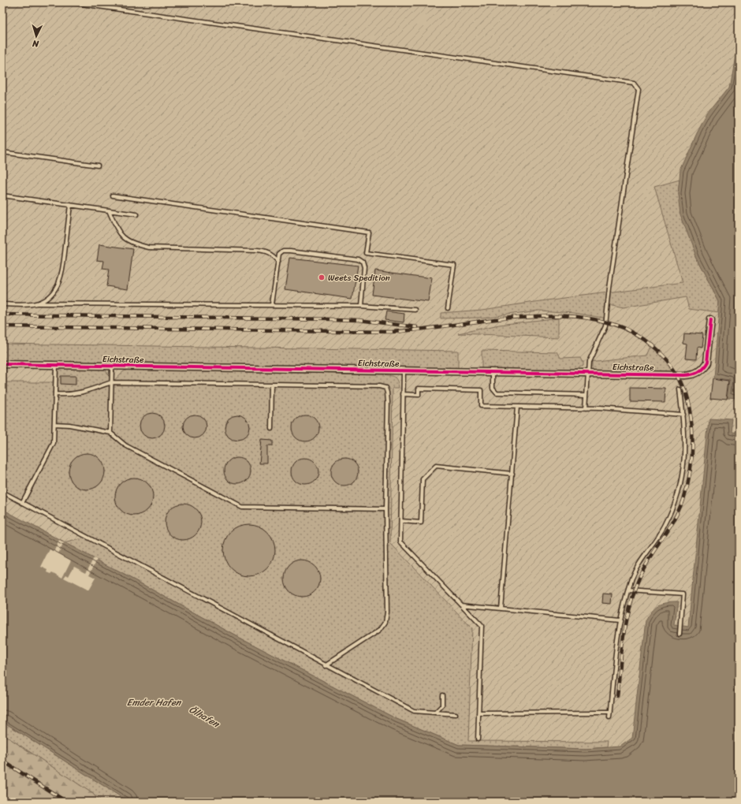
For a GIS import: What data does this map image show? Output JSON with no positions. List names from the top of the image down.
{
  "streets": {
    "street": ["Eichstraße"]
  },
  "water": ["Emder Hafen", "Ölhafen"],
  "places": ["Weets Spedition"],
  "north": "bottom"
}
